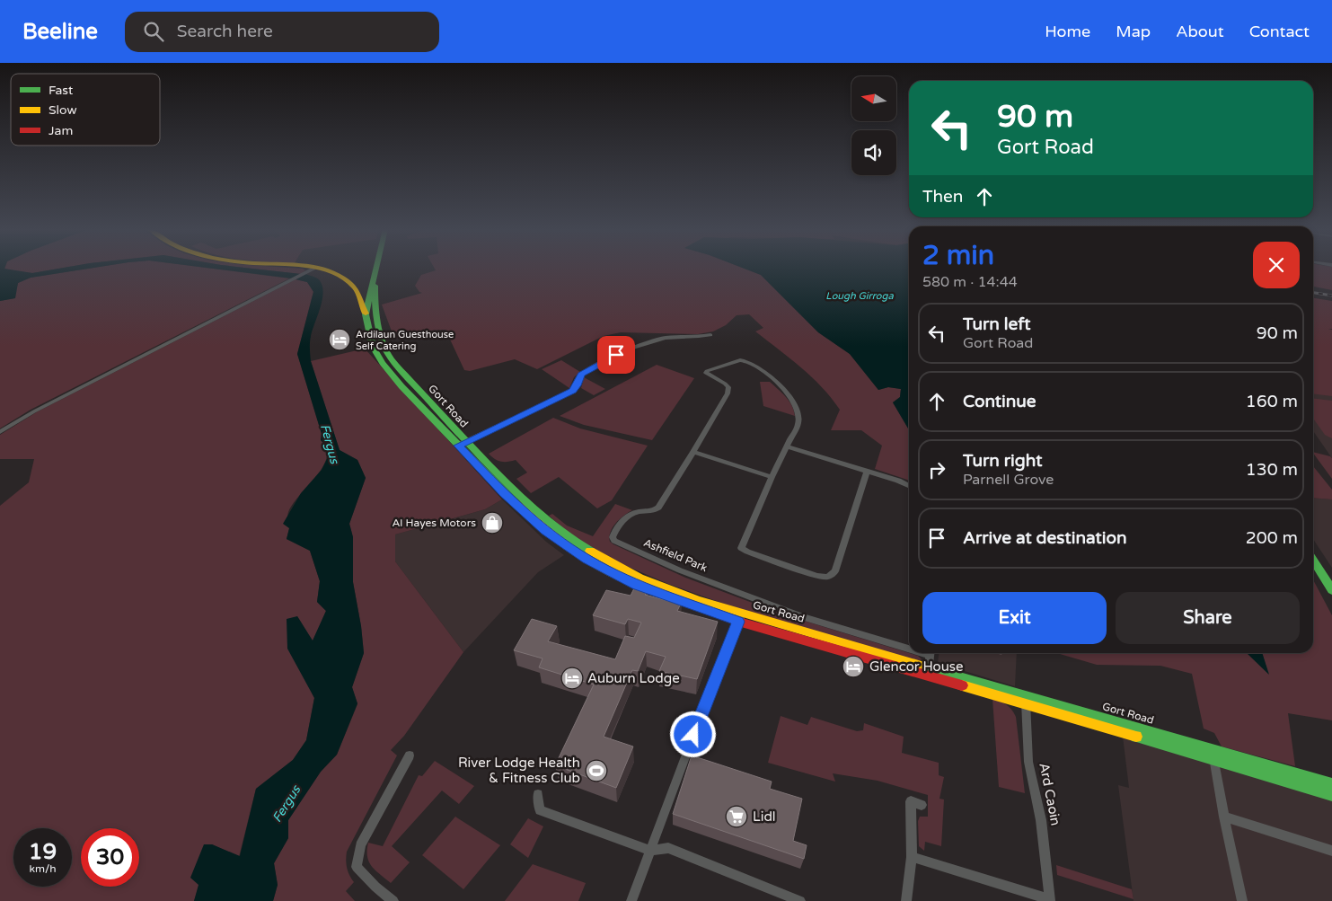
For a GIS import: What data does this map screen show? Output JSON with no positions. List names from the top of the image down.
{
  "streets": {
    "main road": ["Gort Road"],
    "street": ["Ashfield Park", "Ard Caoin"]
  },
  "crossings": [
    ["Gort Road", "Ashfield Park"],
    ["Gort Road", "Ard Caoin"]
  ],
  "water": ["Lough Girroga", "Fergus"],
  "places": {
    "hotel": ["Ardilaun Guesthouse Self Catering", "Glencor House", "Auburn Lodge"],
    "shop": ["Al Hayes Motors"],
    "sports": ["River Lodge Health & Fitness Club"],
    "supermarket": ["Lidl"]
  },
  "legend": ["Fast", "Slow", "Jam"],
  "north": "left",
  "page": {
    "header": "Beeline",
    "search": "Search here",
    "nav": [
      "Home",
      "Map",
      "About",
      "Contact"
    ],
    "turn": ["90 m", "Gort Road"],
    "then": "Then",
    "heading": ["2 min", "580 m · 14:44"],
    "list": [
      {
        "name": "Turn left",
        "note": "Gort Road",
        "value": "90 m"
      },
      {
        "name": "Continue",
        "value": "160 m"
      },
      {
        "name": "Turn right",
        "note": "Parnell Grove",
        "value": "130 m"
      },
      {
        "name": "Arrive at destination",
        "value": "200 m"
      }
    ],
    "buttons": ["Exit", "Share"],
    "speed": "19 km/h",
    "limit": "30"
  }
}
